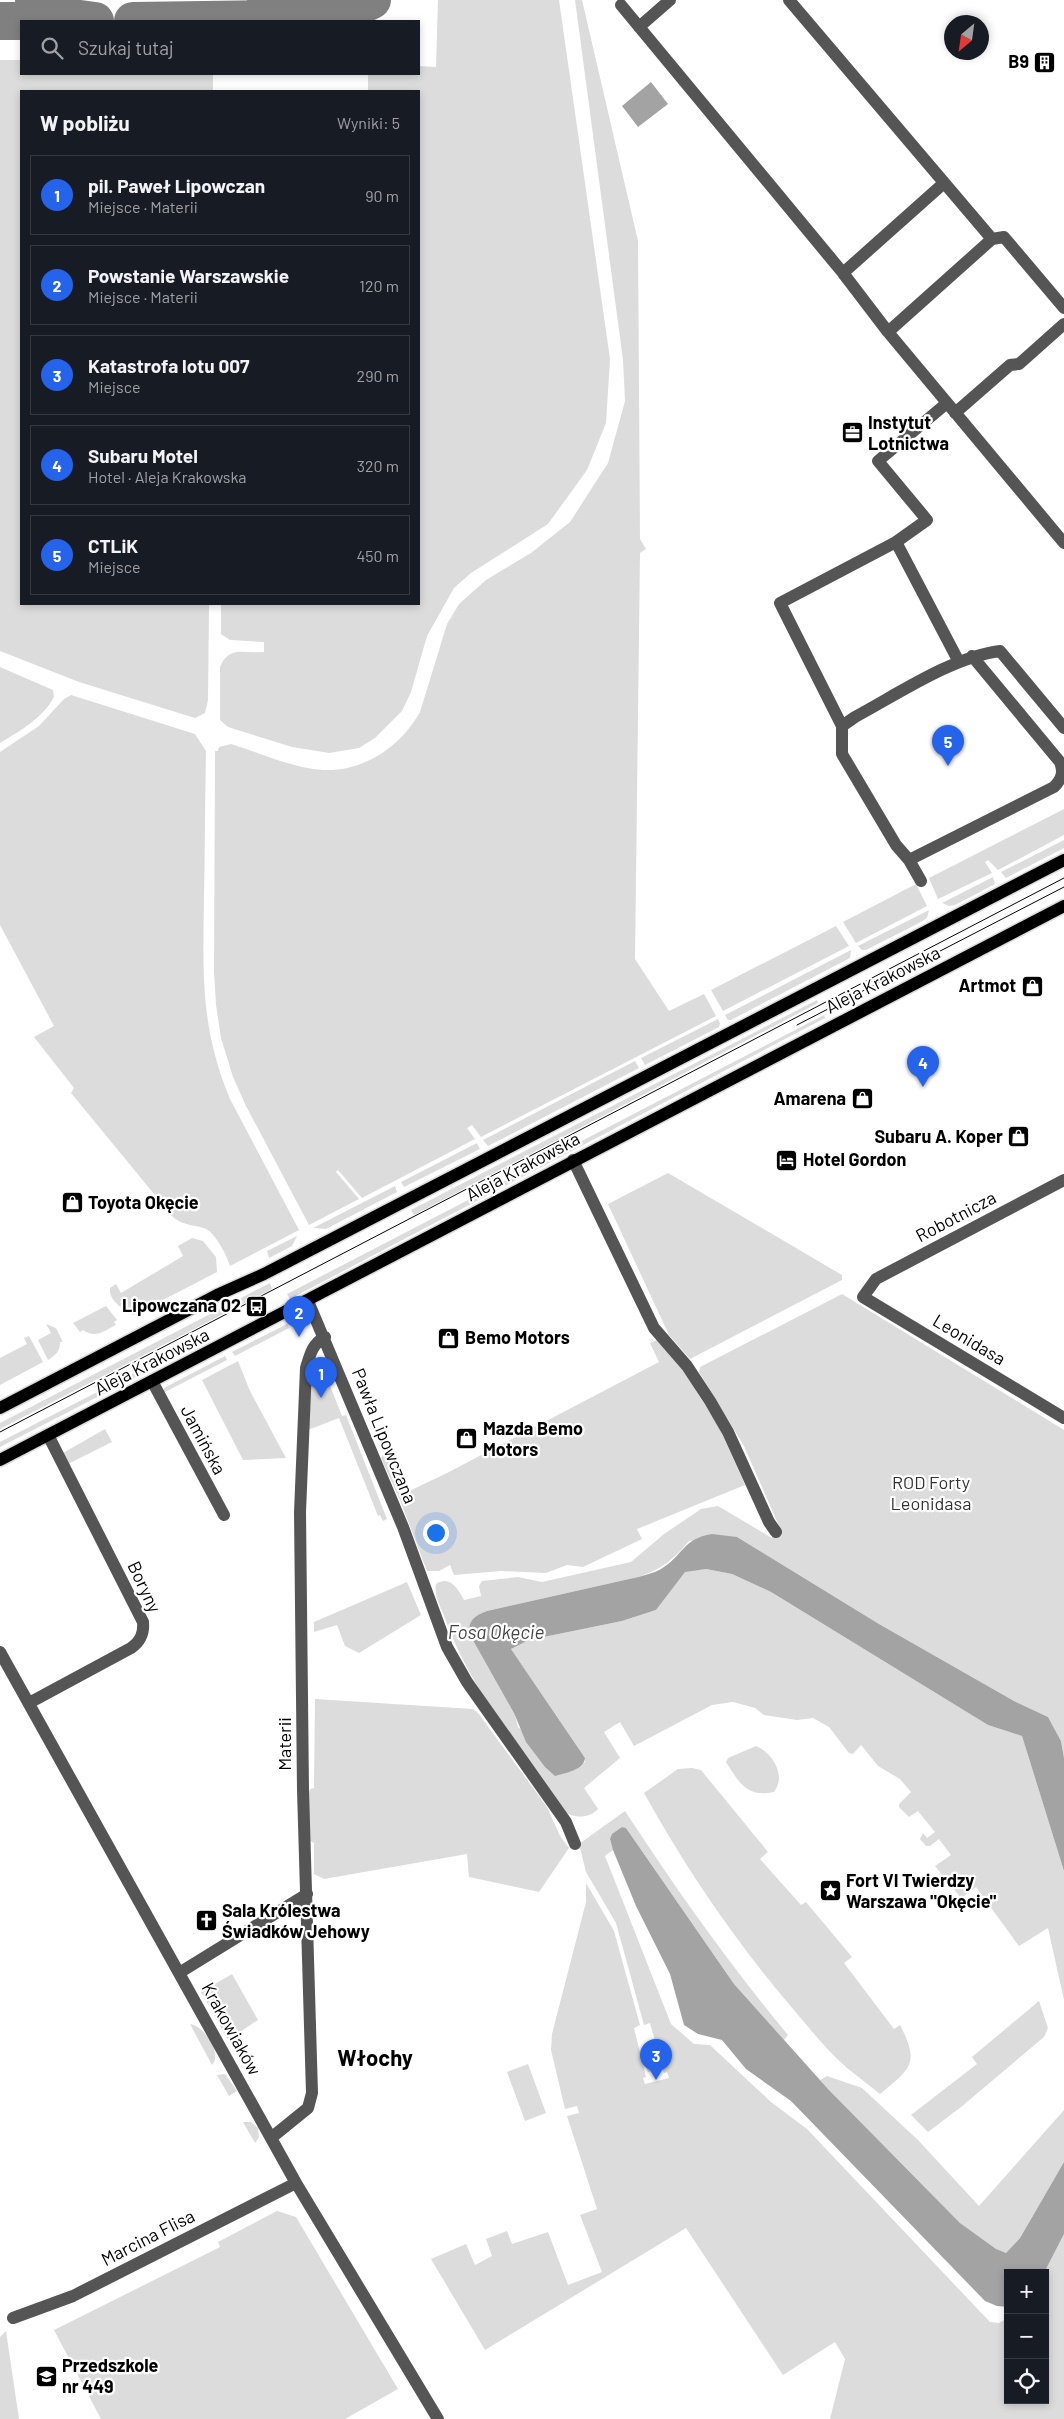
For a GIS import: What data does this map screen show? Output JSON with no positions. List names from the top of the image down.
{
  "streets": {
    "main road": ["Aleja Krakowska"],
    "street": [
      "Robotnicza",
      "Leonidasa",
      "Pawła Lipowczana",
      "Jamińska",
      "Boryny",
      "Materii",
      "Krakowiaków",
      "Marcina Flisa"
    ]
  },
  "crossings": [
    ["Aleja Krakowska", "Pawła Lipowczana"],
    ["Aleja Krakowska", "Jamińska"],
    ["Aleja Krakowska", "Boryny"],
    ["Robotnicza", "Leonidasa"],
    ["Pawła Lipowczana", "Materii"],
    ["Boryny", "Krakowiaków"],
    ["Materii", "Krakowiaków"],
    ["Krakowiaków", "Marcina Flisa"]
  ],
  "districts": ["Włochy"],
  "water": ["Fosa Okęcie"],
  "parks": ["ROD Forty Leonidasa"],
  "places": {
    "building": ["B9"],
    "office": ["Instytut Lotnictwa"],
    "shop": [
      "Artmot",
      "Amarena",
      "Subaru A. Koper",
      "Toyota Okęcie",
      "Bemo Motors",
      "Mazda Bemo Motors"
    ],
    "hotel": ["Hotel Gordon"],
    "bus stop": ["Lipowczana 02"],
    "place": ["Fort VI Twierdzy Warszawa \"Okęcie\""],
    "church": ["Sala Królestwa Świadków Jehowy"],
    "school or university": ["Przedszkole nr 449"]
  },
  "north": "bottom left",
  "page": {
    "search": "Szukaj tutaj",
    "heading": ["W pobliżu", "Wyniki: 5"],
    "list": [
      {
        "mark": "1",
        "name": "pil. Paweł Lipowczan",
        "note": "Miejsce · Materii",
        "value": "90 m"
      },
      {
        "mark": "2",
        "name": "Powstanie Warszawskie",
        "note": "Miejsce · Materii",
        "value": "120 m"
      },
      {
        "mark": "3",
        "name": "Katastrofa lotu 007",
        "note": "Miejsce",
        "value": "290 m"
      },
      {
        "mark": "4",
        "name": "Subaru Motel",
        "note": "Hotel · Aleja Krakowska",
        "value": "320 m"
      },
      {
        "mark": "5",
        "name": "CTLiK",
        "note": "Miejsce",
        "value": "450 m"
      }
    ],
    "pins": [
      "5",
      "4",
      "2",
      "1",
      "3"
    ],
    "map_buttons": ["+", "−"]
  }
}
